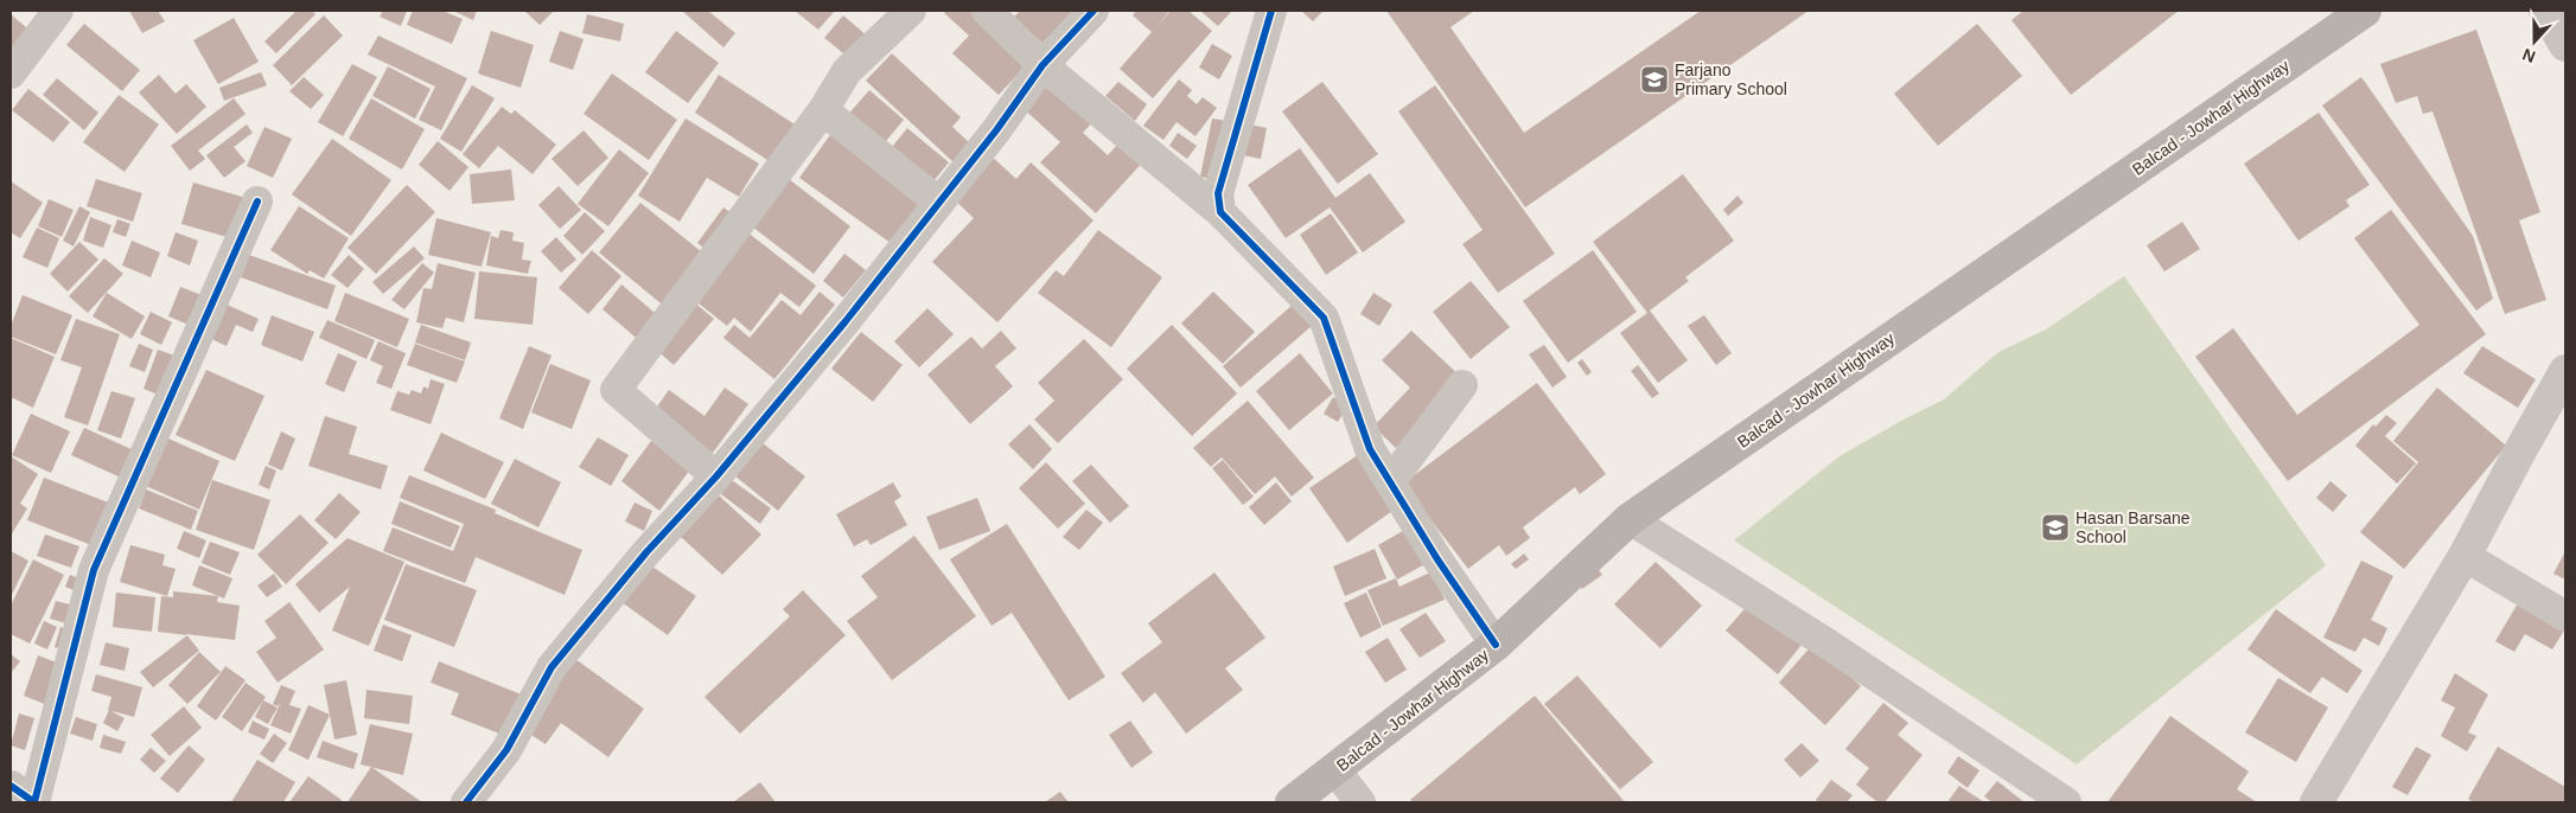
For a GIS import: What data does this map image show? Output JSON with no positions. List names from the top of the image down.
{
  "streets": {
    "main road": ["Balcad - Jowhar Highway"]
  },
  "places": {
    "school or university": ["Farjano Primary School", "Hasan Barsane School"]
  },
  "north": "bottom"
}
